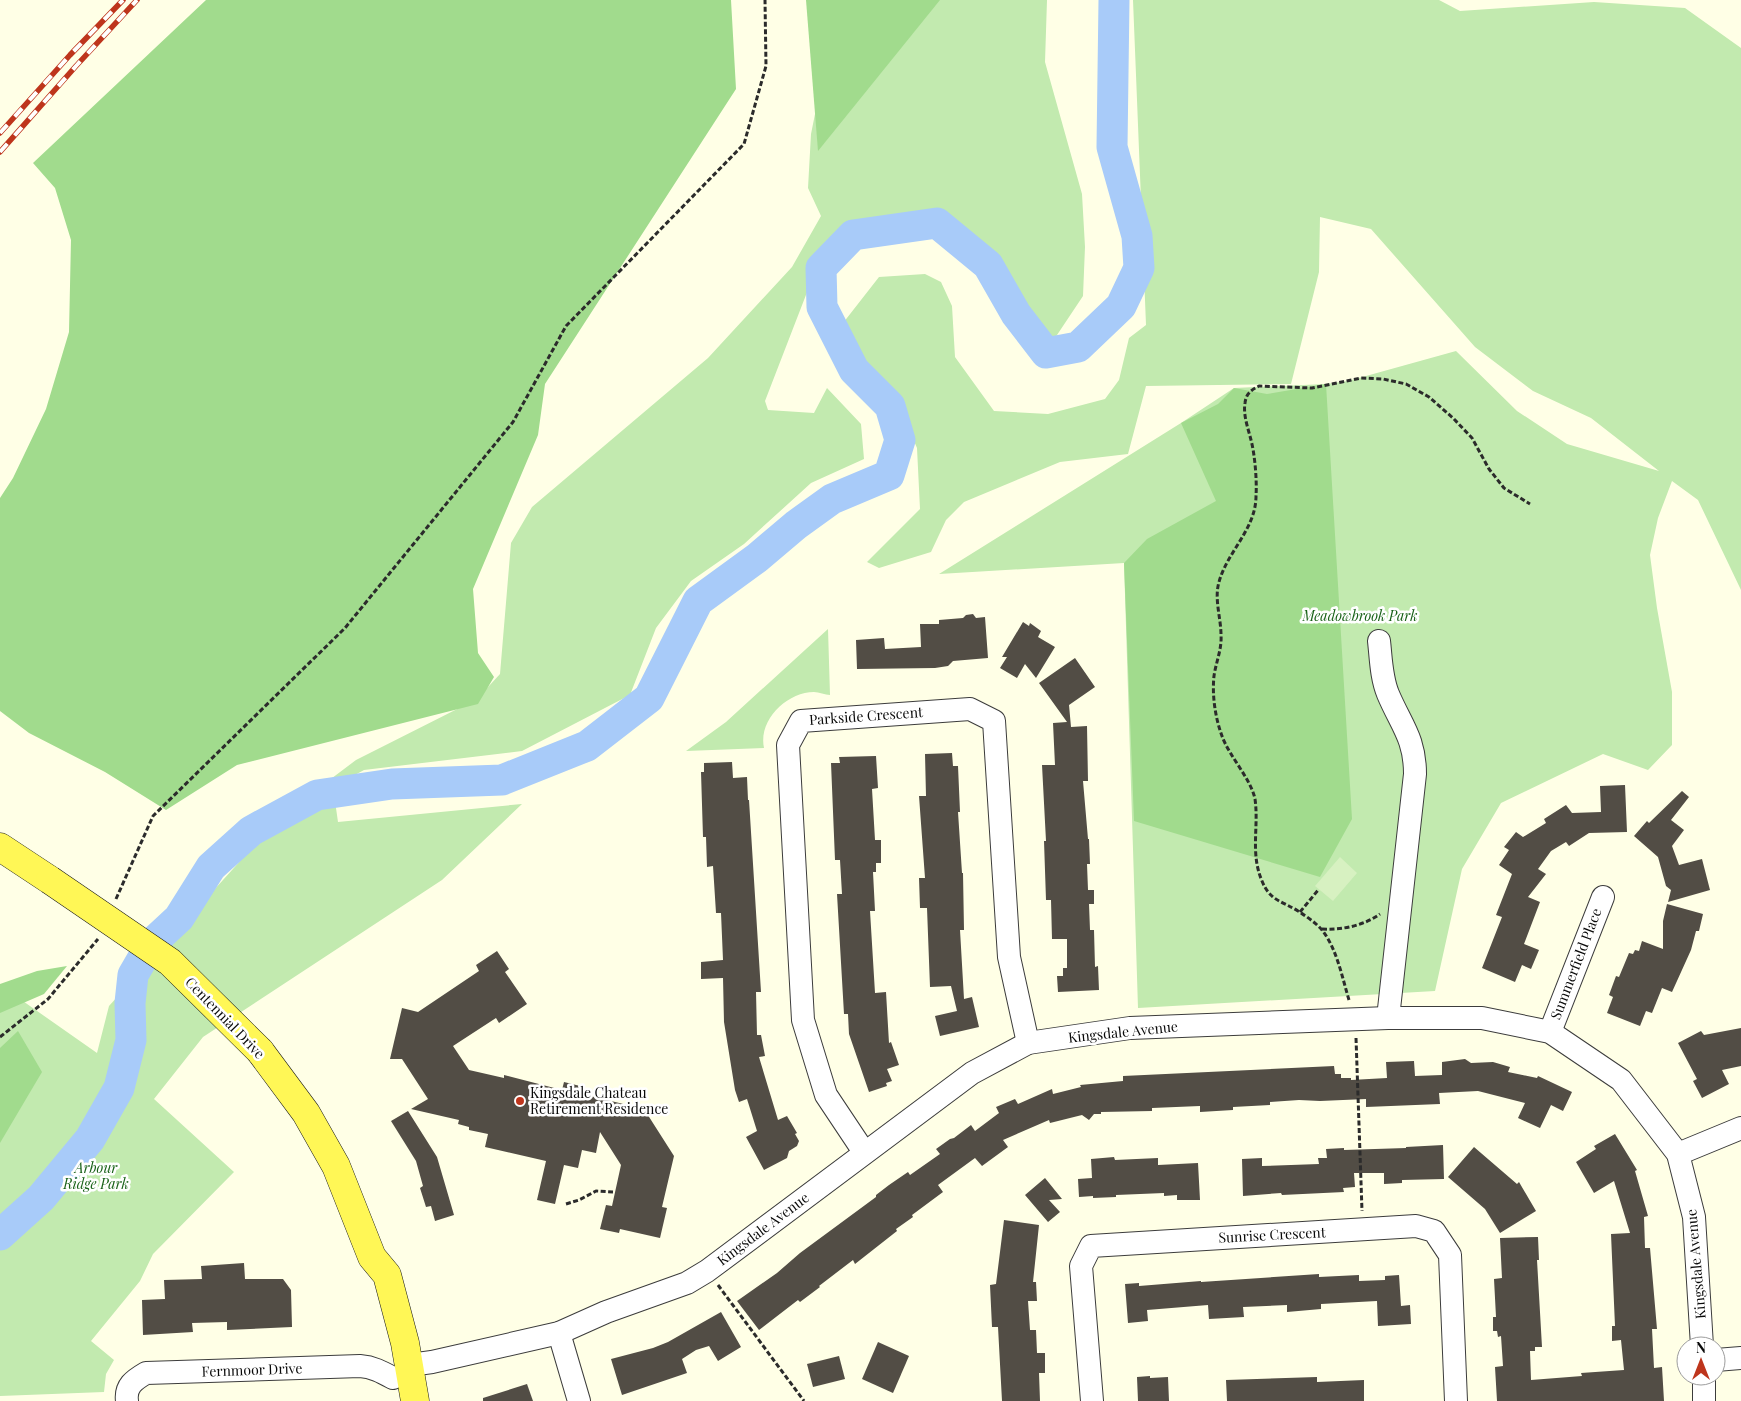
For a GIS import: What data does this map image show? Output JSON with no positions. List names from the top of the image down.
{
  "streets": {
    "main road": ["Centennial Drive"],
    "street": [
      "Parkside Crescent",
      "Summerfield Place",
      "Kingsdale Avenue",
      "Sunrise Crescent",
      "Fernmoor Drive"
    ]
  },
  "crossings": [
    ["Parkside Crescent", "Kingsdale Avenue"],
    ["Summerfield Place", "Kingsdale Avenue"],
    ["Centennial Drive", "Kingsdale Avenue"],
    ["Centennial Drive", "Fernmoor Drive"],
    ["Kingsdale Avenue", "Fernmoor Drive"]
  ],
  "parks": ["Meadowbrook Park", "Arbour Ridge Park"],
  "places": ["Kingsdale Chateau Retirement Residence"],
  "north": "top"
}
